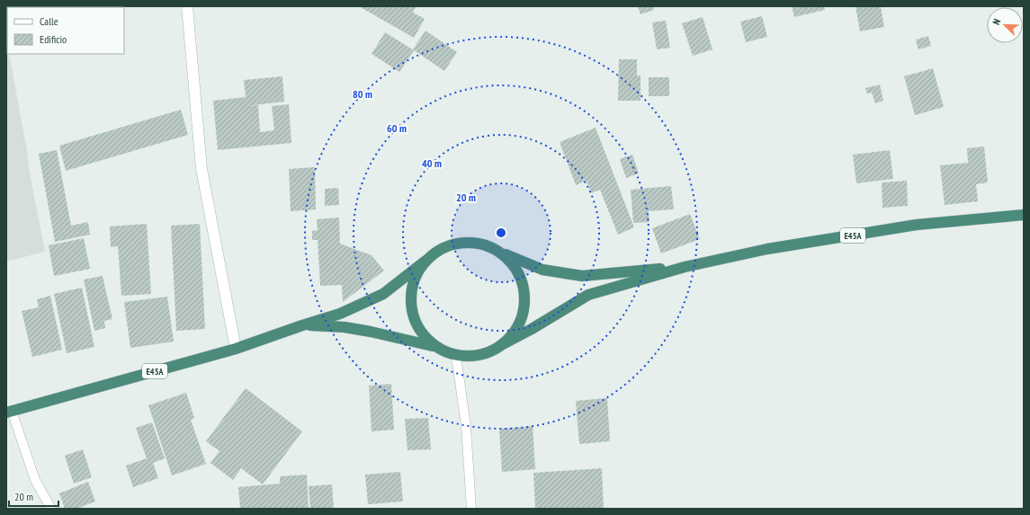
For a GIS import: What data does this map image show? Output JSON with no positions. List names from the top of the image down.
{
  "streets": {
    "highway": ["E45A"]
  },
  "legend": ["Calle", "Edificio"],
  "scale_bar": "20 m",
  "north": "top left",
  "rings": [
    "80 m",
    "60 m",
    "40 m",
    "20 m"
  ]
}
